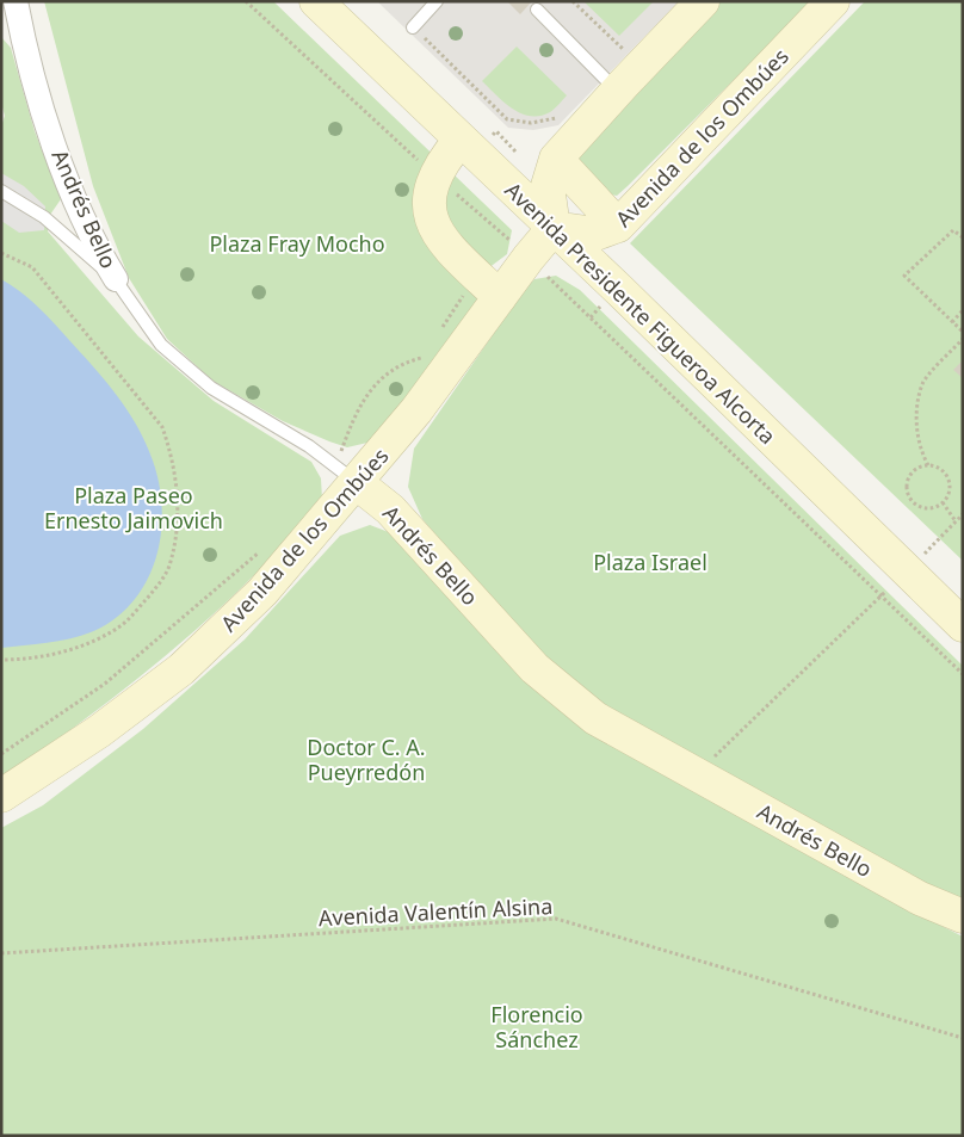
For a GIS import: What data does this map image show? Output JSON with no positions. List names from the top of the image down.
{
  "streets": {
    "main road": ["Avenida de los Ombúes", "Andrés Bello", "Avenida Presidente Figueroa Alcorta"],
    "path": ["Avenida Valentín Alsina"]
  },
  "crossings": [
    ["Avenida de los Ombúes", "Andrés Bello"],
    ["Avenida de los Ombúes", "Avenida Presidente Figueroa Alcorta"]
  ],
  "parks": [
    "Plaza Fray Mocho",
    "Plaza Paseo Ernesto Jaimovich",
    "Plaza Israel",
    "Doctor C. A. Pueyrredón",
    "Florencio Sánchez"
  ]
}
